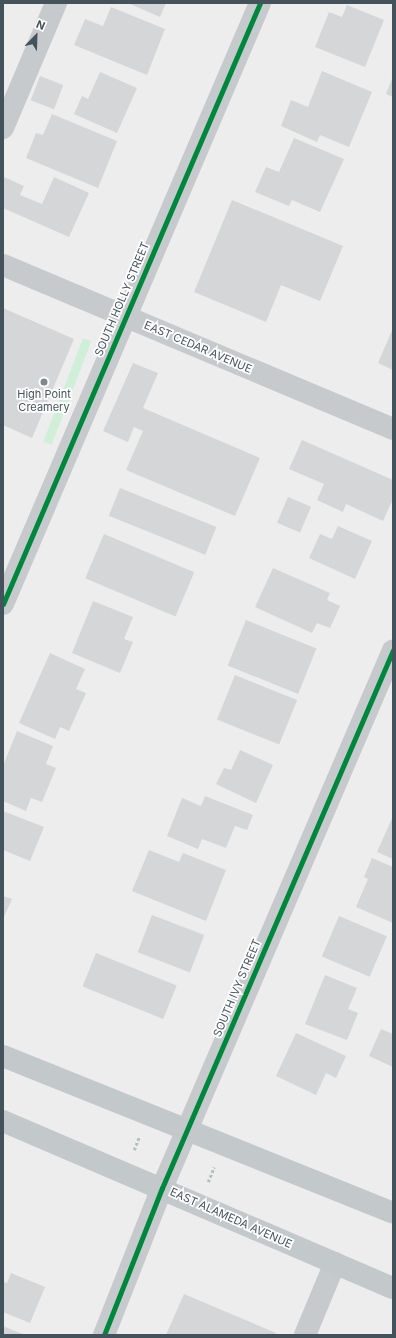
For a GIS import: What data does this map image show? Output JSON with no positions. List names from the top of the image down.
{
  "streets": {
    "main road": ["EAST ALAMEDA AVENUE"],
    "street": ["SOUTH HOLLY STREET", "EAST CEDAR AVENUE", "SOUTH IVY STREET"]
  },
  "crossings": [
    ["SOUTH HOLLY STREET", "EAST CEDAR AVENUE"],
    ["SOUTH IVY STREET", "EAST ALAMEDA AVENUE"]
  ],
  "places": ["High Point Creamery"],
  "north": "top right"
}
